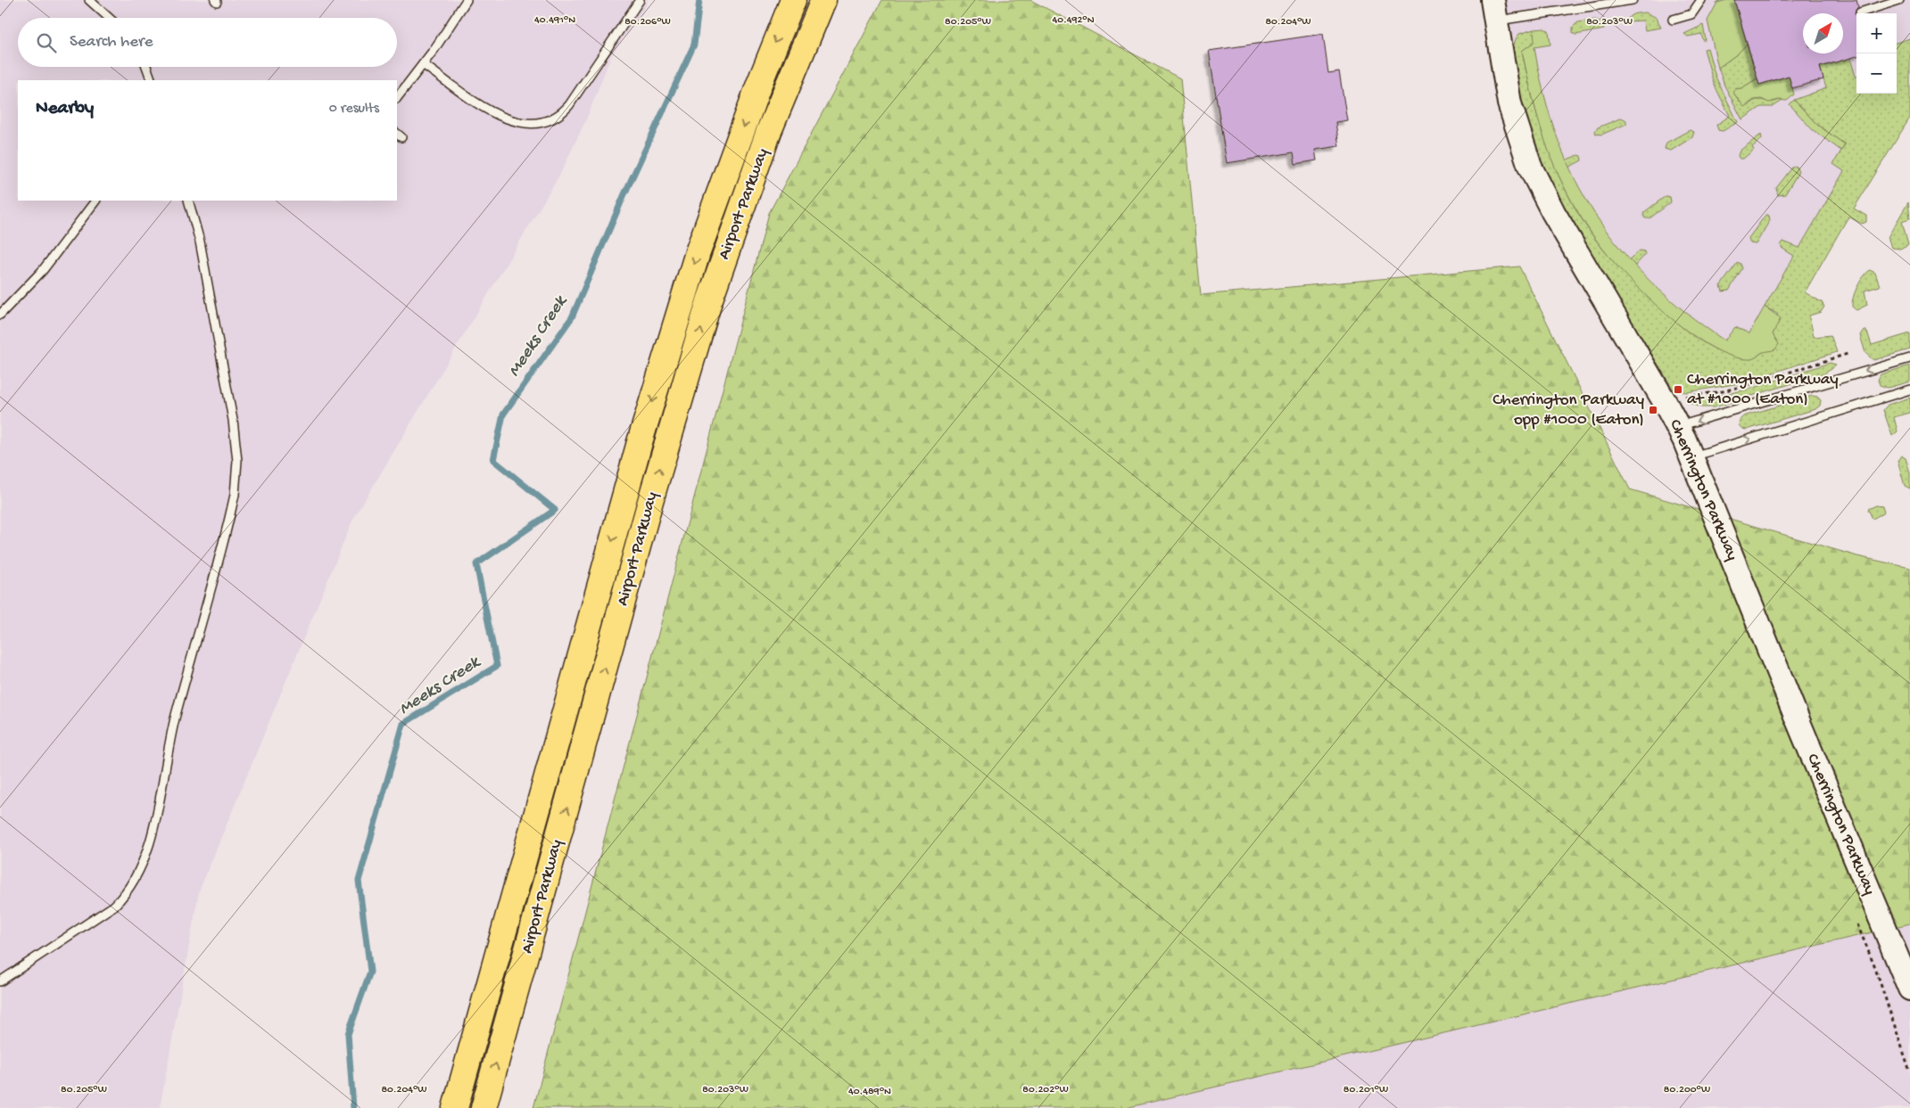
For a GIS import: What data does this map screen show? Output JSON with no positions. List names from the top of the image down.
{
  "streets": {
    "highway": ["Airport Parkway"],
    "street": ["Cherrington Parkway"]
  },
  "water": ["Meeks Creek"],
  "places": {
    "transit": ["Cherrington Parkway at #1000 (Eaton)", "Cherrington Parkway opp #1000 (Eaton)"]
  },
  "north": "top right",
  "page": {
    "map_buttons": ["+", "−"],
    "search": "Search here",
    "heading": ["Nearby", "0 results"]
  },
  "coordinates": [
    "40.491°N",
    "40.492°N",
    "80.206°W",
    "80.204°W",
    "80.205°W",
    "80.203°W",
    "80.202°W",
    "80.201°W",
    "80.200°W",
    "40.489°N"
  ]
}
